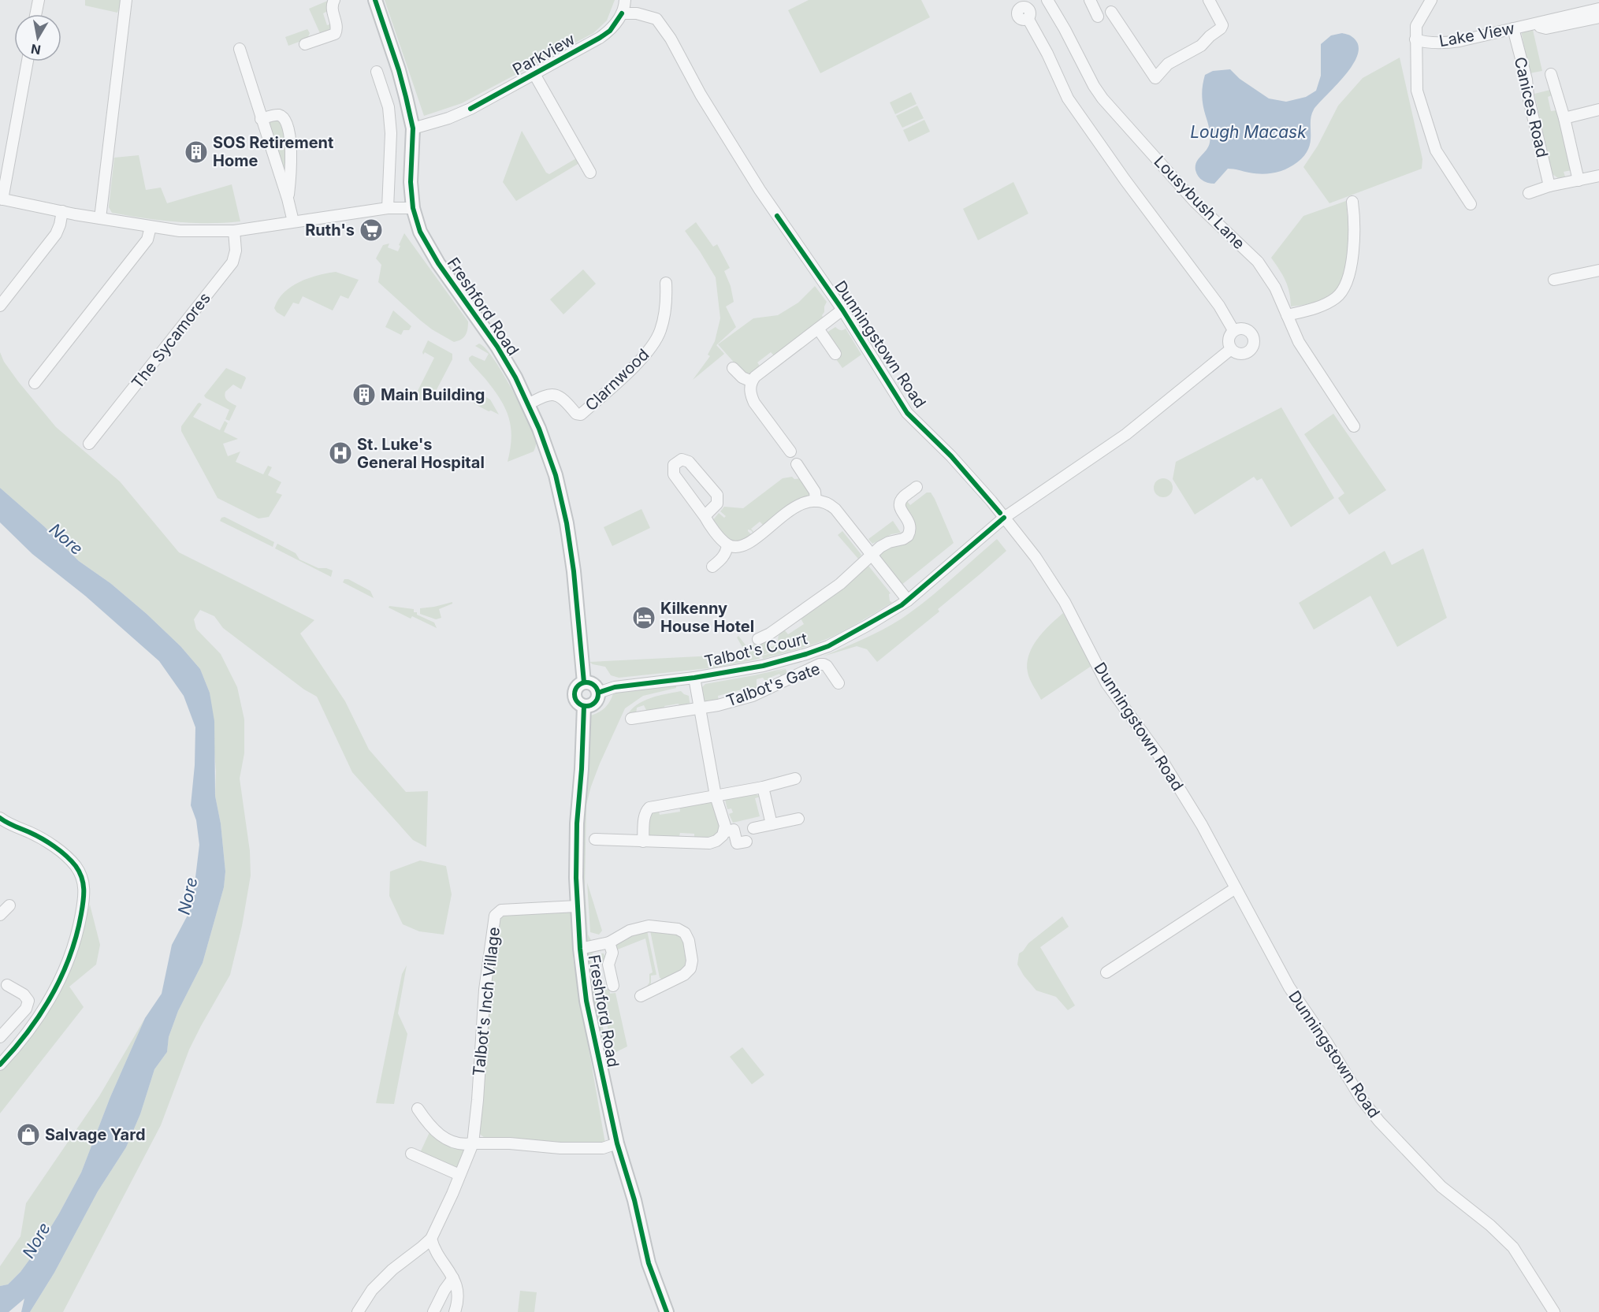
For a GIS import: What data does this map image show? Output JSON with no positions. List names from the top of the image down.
{
  "streets": {
    "main road": ["Freshford Road"],
    "street": [
      "Lake View",
      "Parkview",
      "Canices Road",
      "Lousybush Lane",
      "The Sycamores",
      "Dunningstown Road",
      "Clarnwood",
      "Talbot's Court",
      "Talbot's Gate",
      "Talbot's Inch Village"
    ]
  },
  "crossings": [
    ["Lake View", "Canices Road"],
    ["Parkview", "Freshford Road"],
    ["Parkview", "Dunningstown Road"],
    ["Freshford Road", "Clarnwood"],
    ["Freshford Road", "Talbot's Court"],
    ["Freshford Road", "Talbot's Inch Village"],
    ["Dunningstown Road", "Talbot's Court"]
  ],
  "water": ["Lough Macask", "Nore"],
  "places": {
    "building": ["SOS Retirement Home", "Main Building"],
    "supermarket": ["Ruth's"],
    "hospital": ["St. Luke's General Hospital"],
    "hotel": ["Kilkenny House Hotel"],
    "shop": ["Salvage Yard"]
  },
  "north": "bottom"
}
